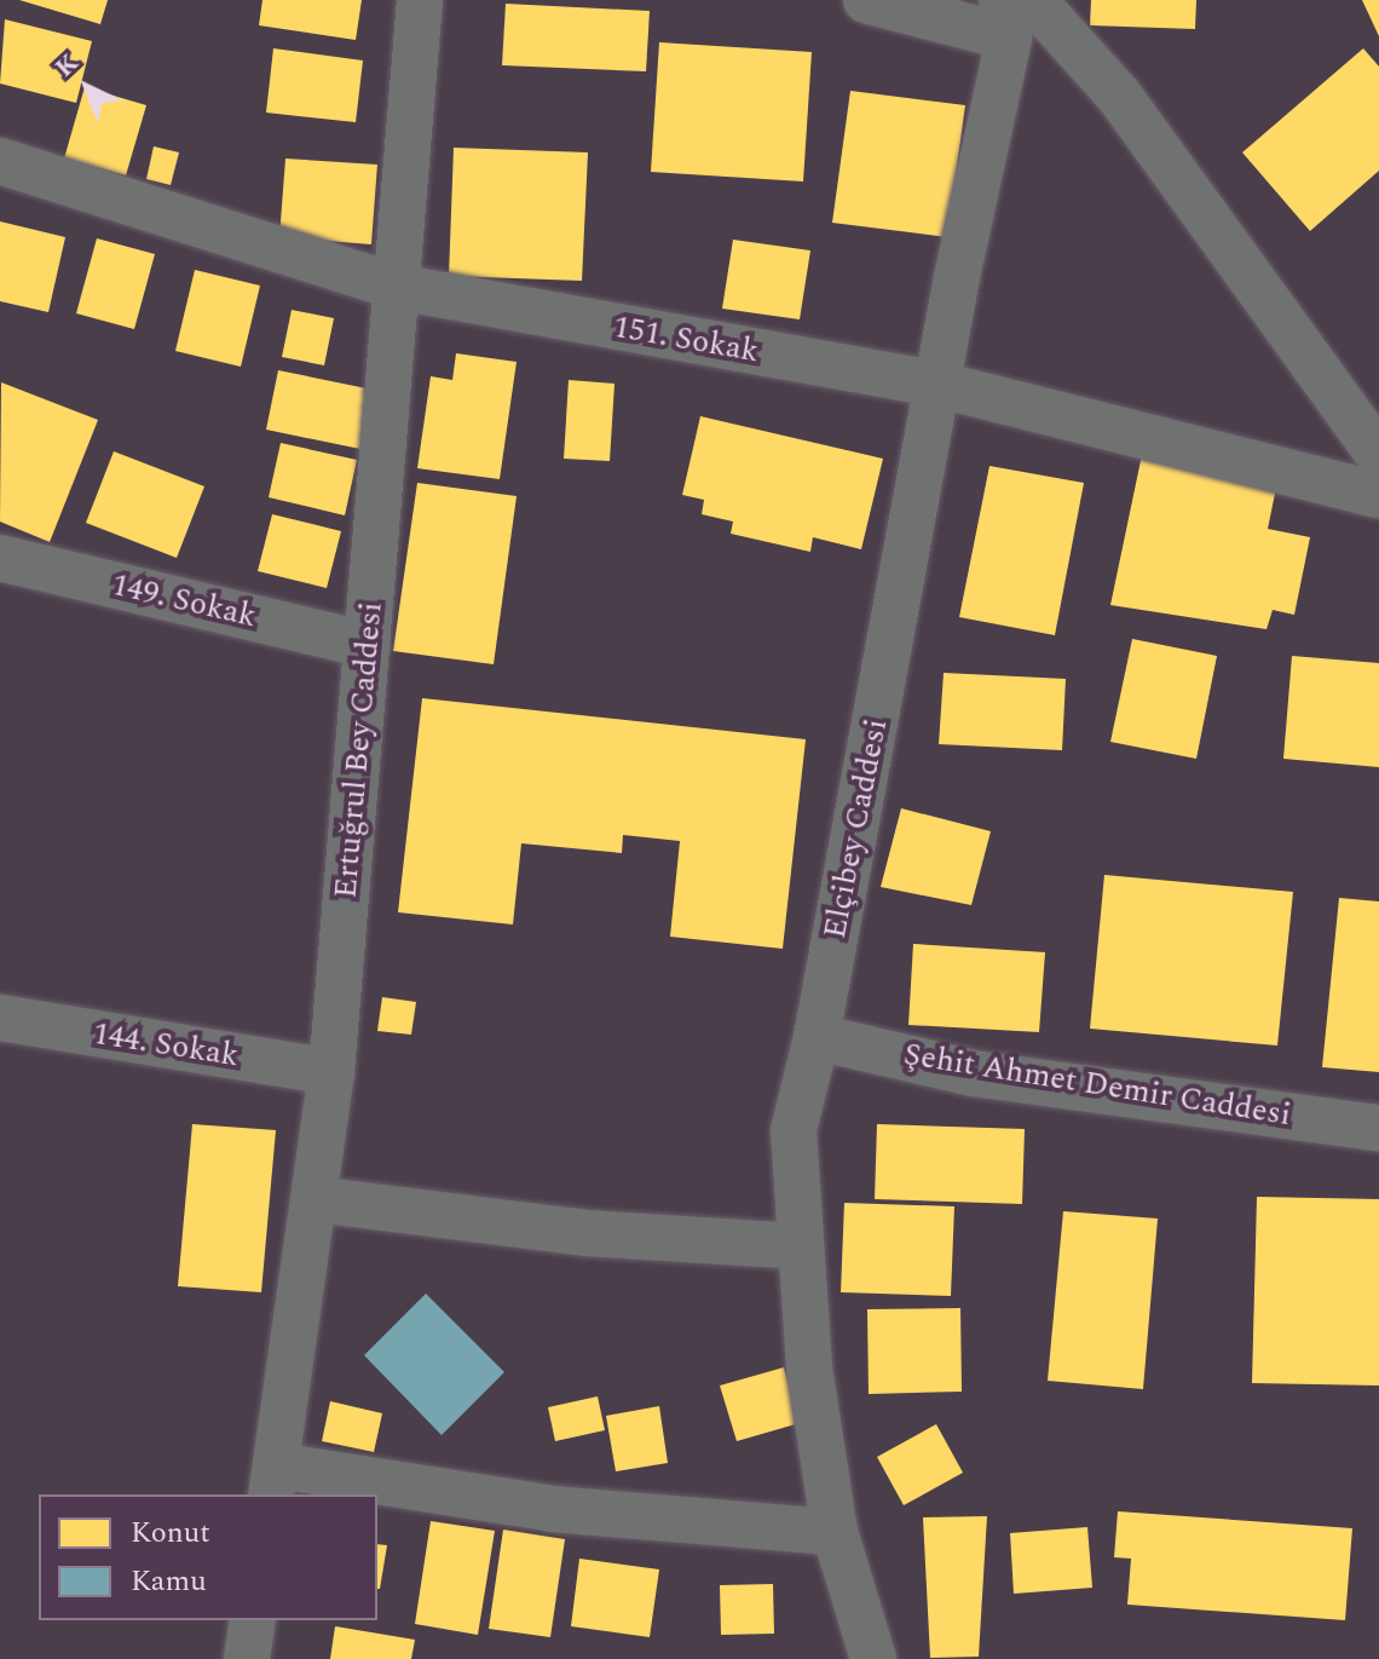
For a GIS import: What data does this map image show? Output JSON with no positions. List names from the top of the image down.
{
  "streets": {
    "street": [
      "151. Sokak",
      "149. Sokak",
      "Ertuğrul Bey Caddesi",
      "Elçibey Caddesi",
      "144. Sokak",
      "Şehit Ahmet Demir Caddesi"
    ]
  },
  "crossings": [
    ["151. Sokak", "Ertuğrul Bey Caddesi"],
    ["151. Sokak", "Elçibey Caddesi"],
    ["149. Sokak", "Ertuğrul Bey Caddesi"],
    ["Ertuğrul Bey Caddesi", "144. Sokak"],
    ["Elçibey Caddesi", "Şehit Ahmet Demir Caddesi"]
  ],
  "legend": ["Konut", "Kamu"],
  "north": "top left"
}
